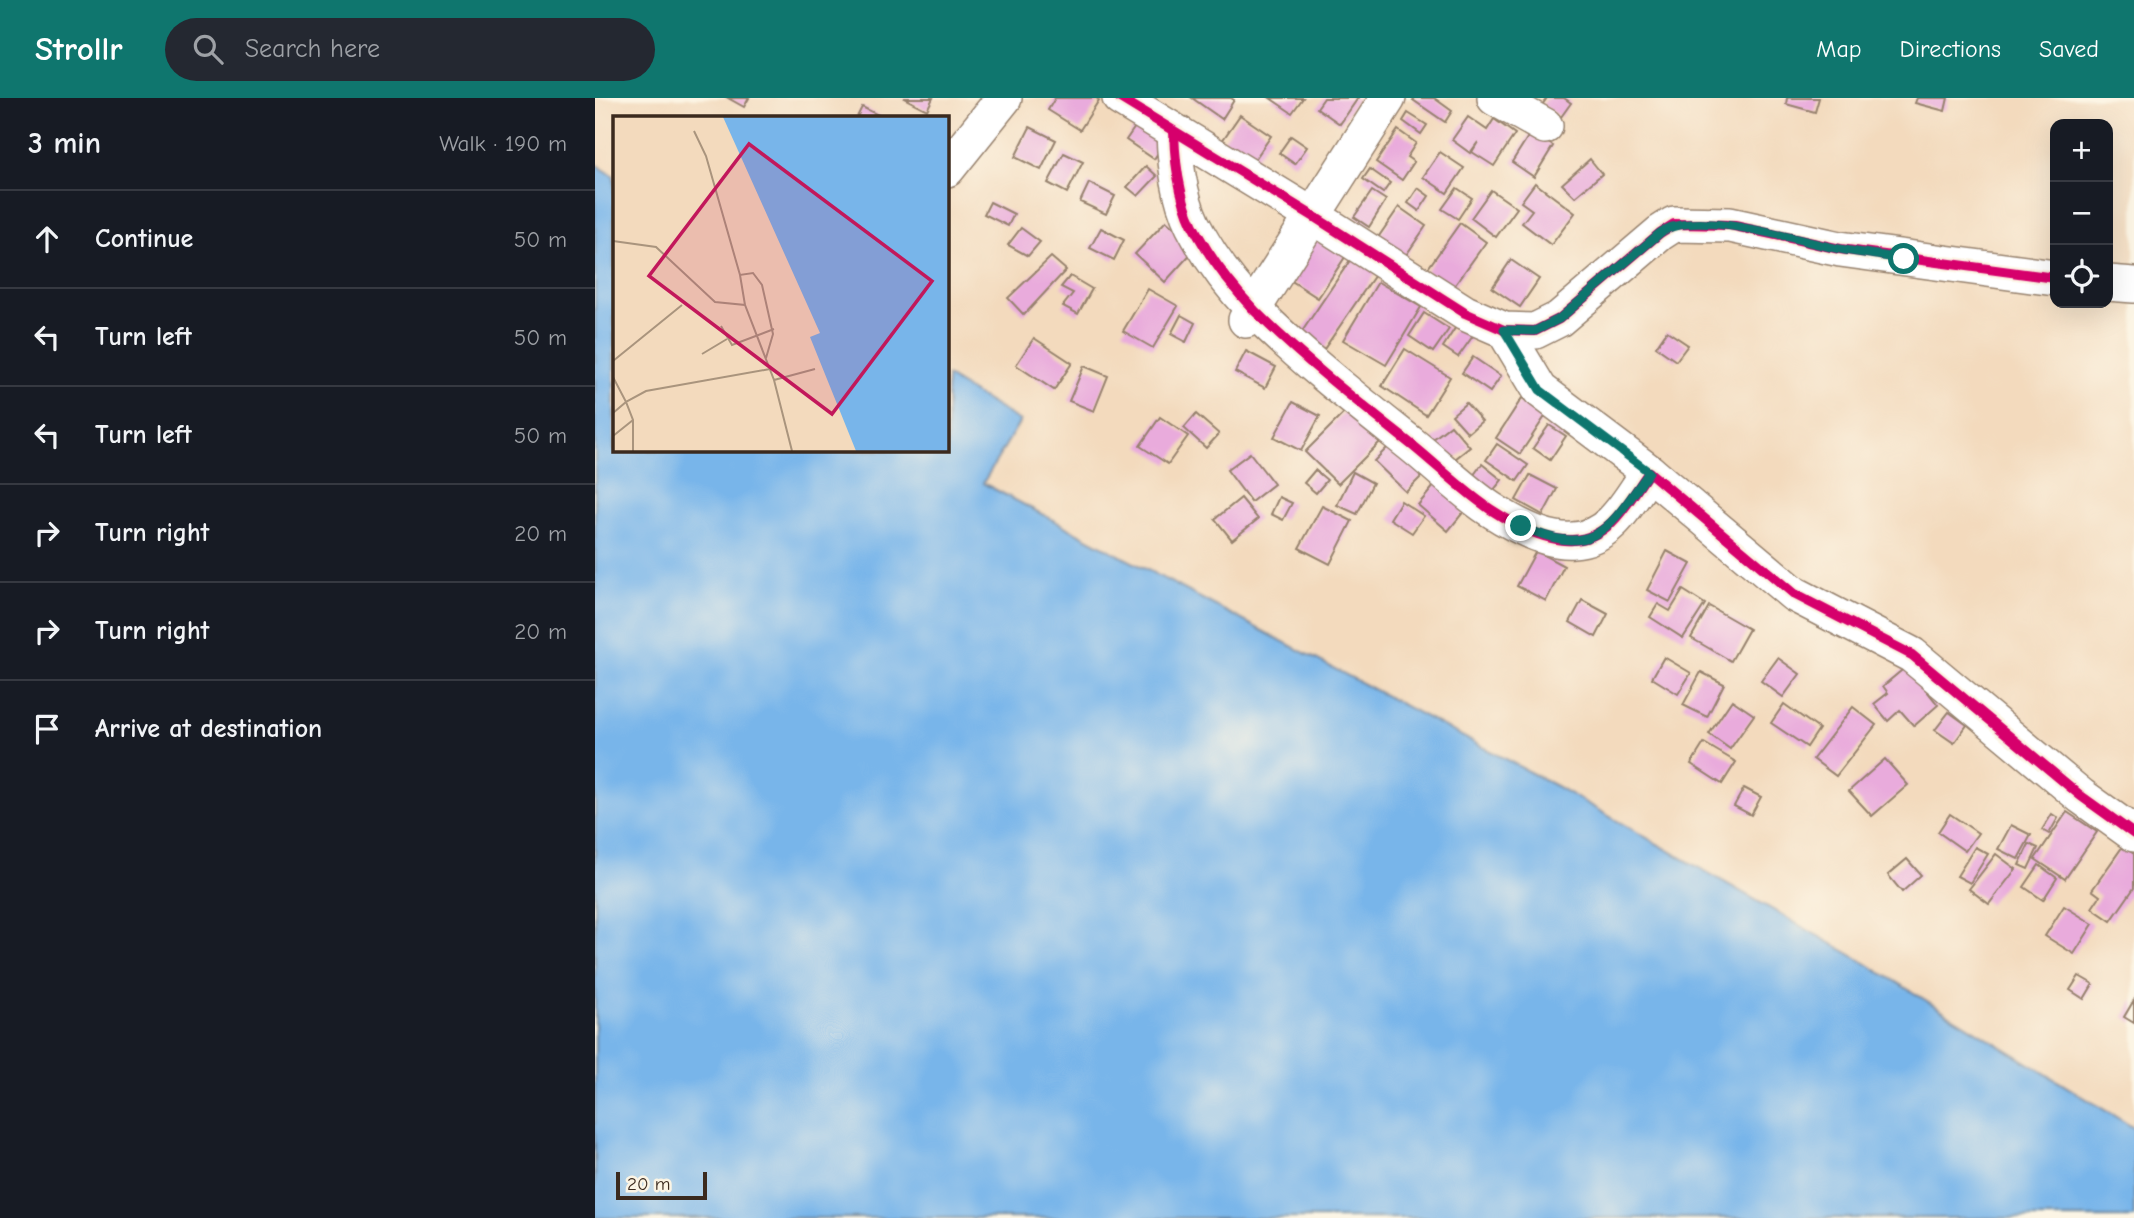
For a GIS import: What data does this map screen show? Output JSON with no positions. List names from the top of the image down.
{
  "scale_bar": "20 m",
  "page": {
    "header": "Strollr",
    "search": "Search here",
    "nav": ["Map", "Directions", "Saved"],
    "heading": ["3 min", "Walk · 190 m"],
    "map_buttons": ["+", "−"],
    "list": [
      ["Continue", "50 m"],
      ["Turn left", "50 m"],
      ["Turn left", "50 m"],
      ["Turn right", "20 m"],
      ["Turn right", "20 m"],
      "Arrive at destination"
    ],
    "scale": "20 m"
  }
}
